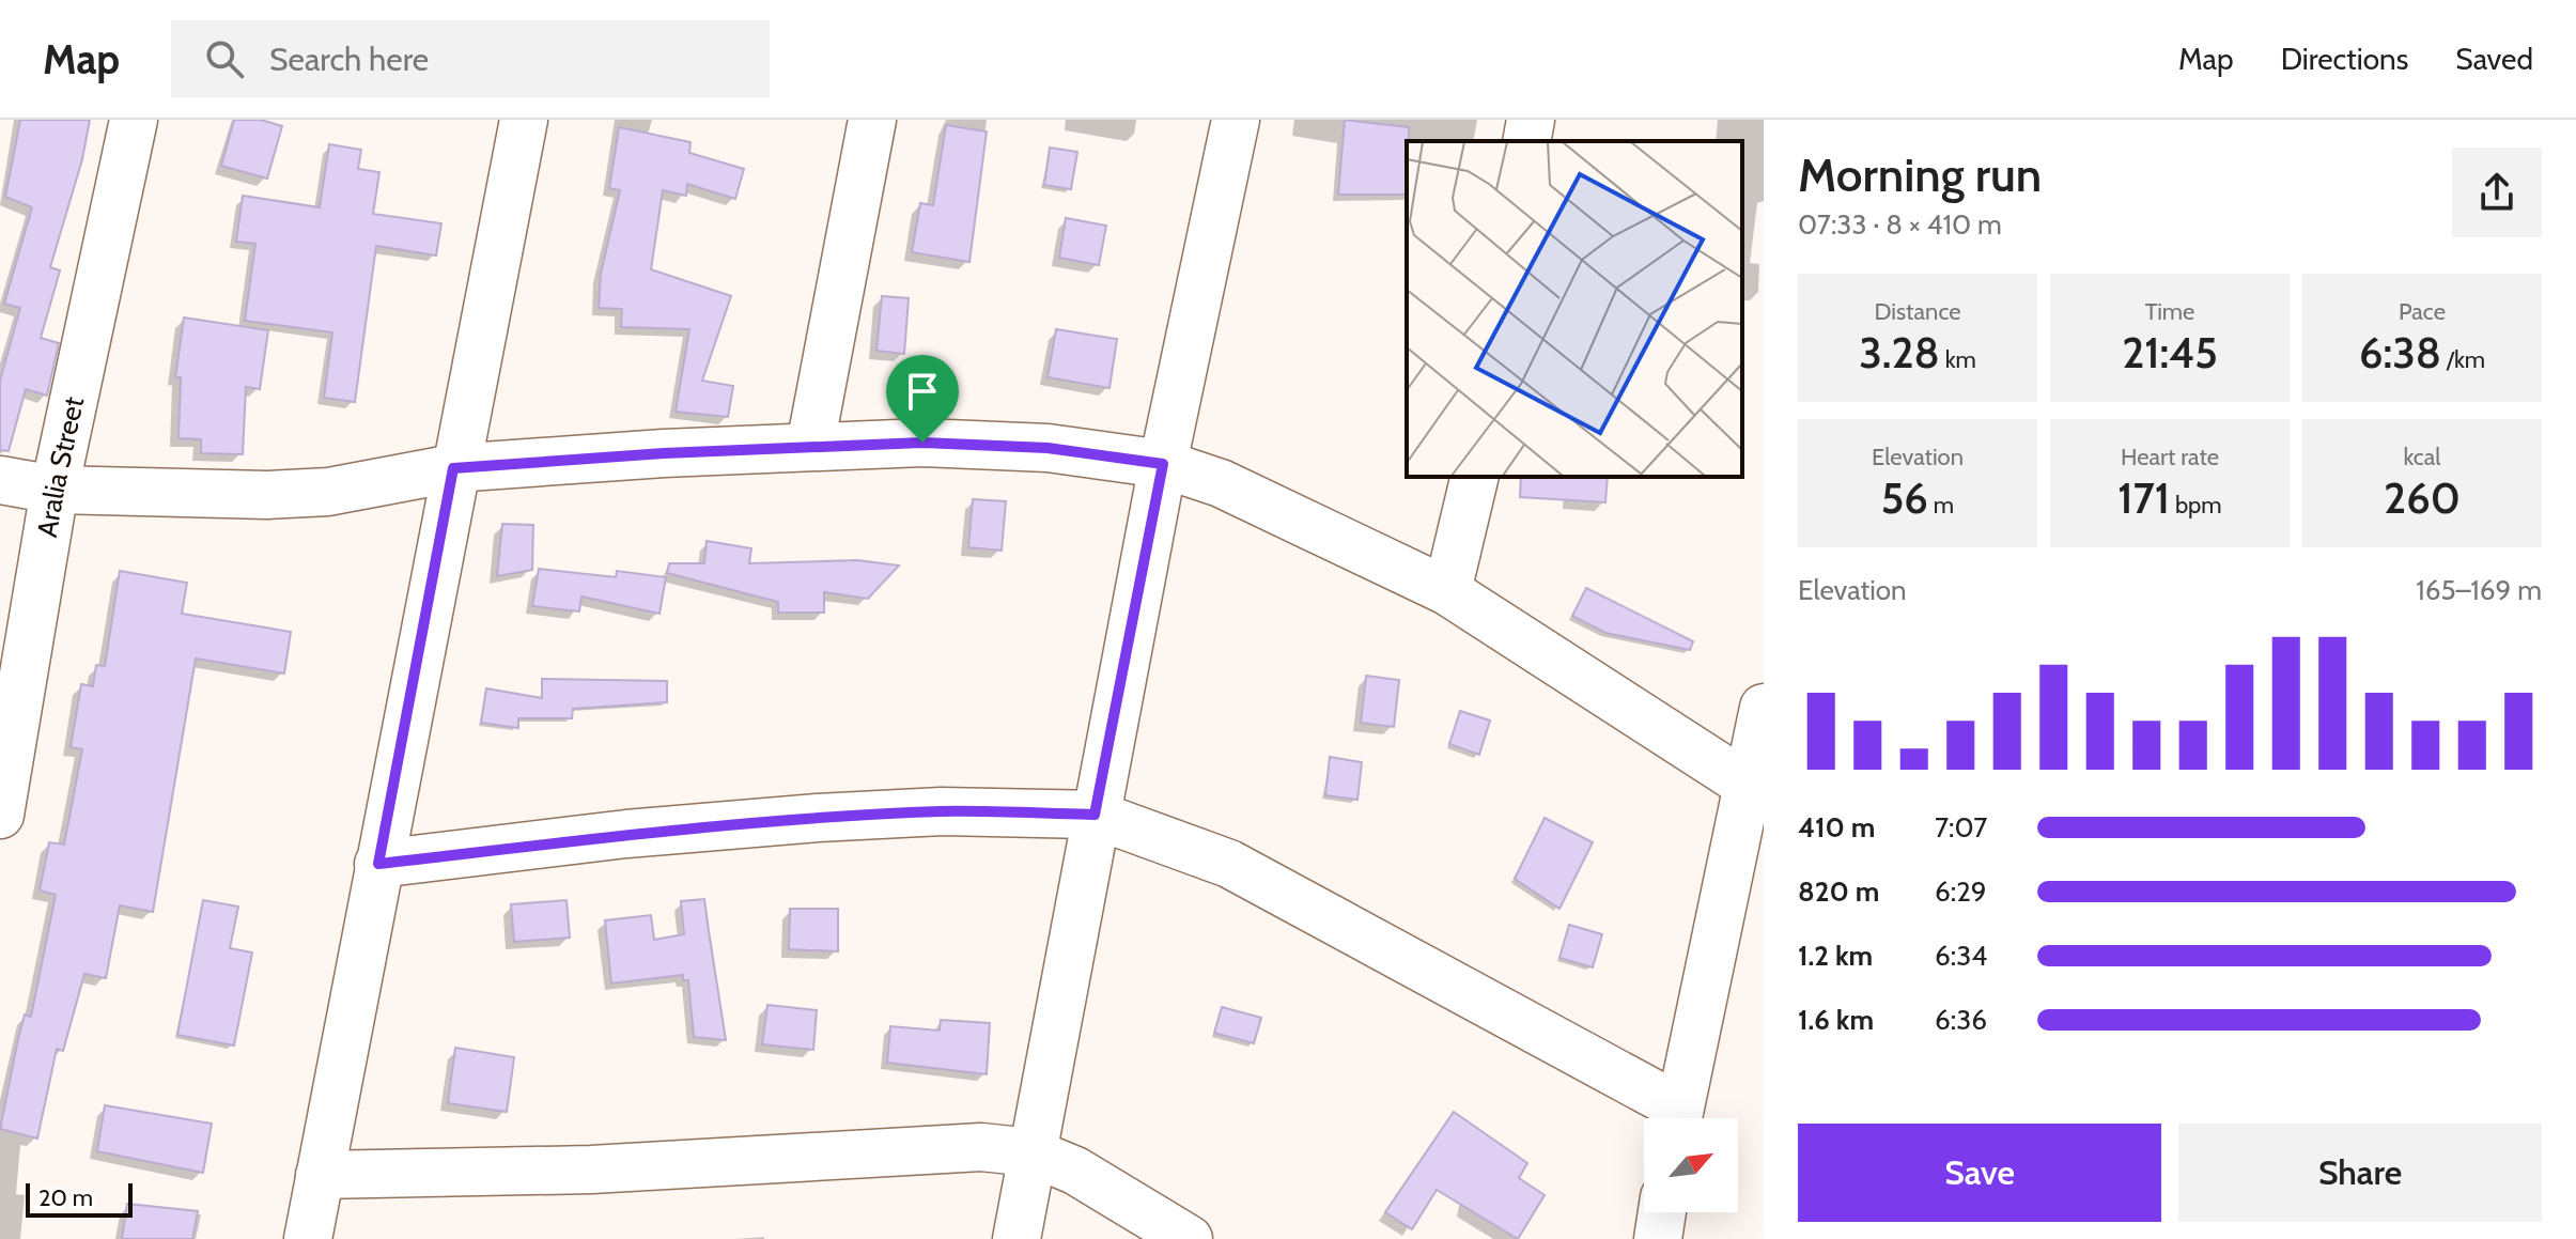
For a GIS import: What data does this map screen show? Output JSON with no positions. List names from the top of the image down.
{
  "streets": {
    "street": ["Aralia Street"]
  },
  "scale_bar": "20 m",
  "north": "top right",
  "page": {
    "header": "Map",
    "search": "Search here",
    "nav": ["Map", "Directions", "Saved"],
    "heading": ["Morning run", "07:33 · 8 × 410 m"],
    "stats": [
      ["Distance", "3.28 km"],
      ["Time", "21:45"],
      ["Pace", "6:38 /km"],
      ["Elevation", "56 m"],
      ["Heart rate", "171 bpm"],
      ["kcal", "260"]
    ],
    "chart": ["Elevation", "165–169 m"],
    "list": [
      {
        "name": "410 m",
        "note": "7:07"
      },
      {
        "name": "820 m",
        "note": "6:29"
      },
      {
        "name": "1.2 km",
        "note": "6:34"
      },
      {
        "name": "1.6 km",
        "note": "6:36"
      }
    ],
    "buttons": ["Save", "Share"],
    "scale": "20 m"
  }
}
